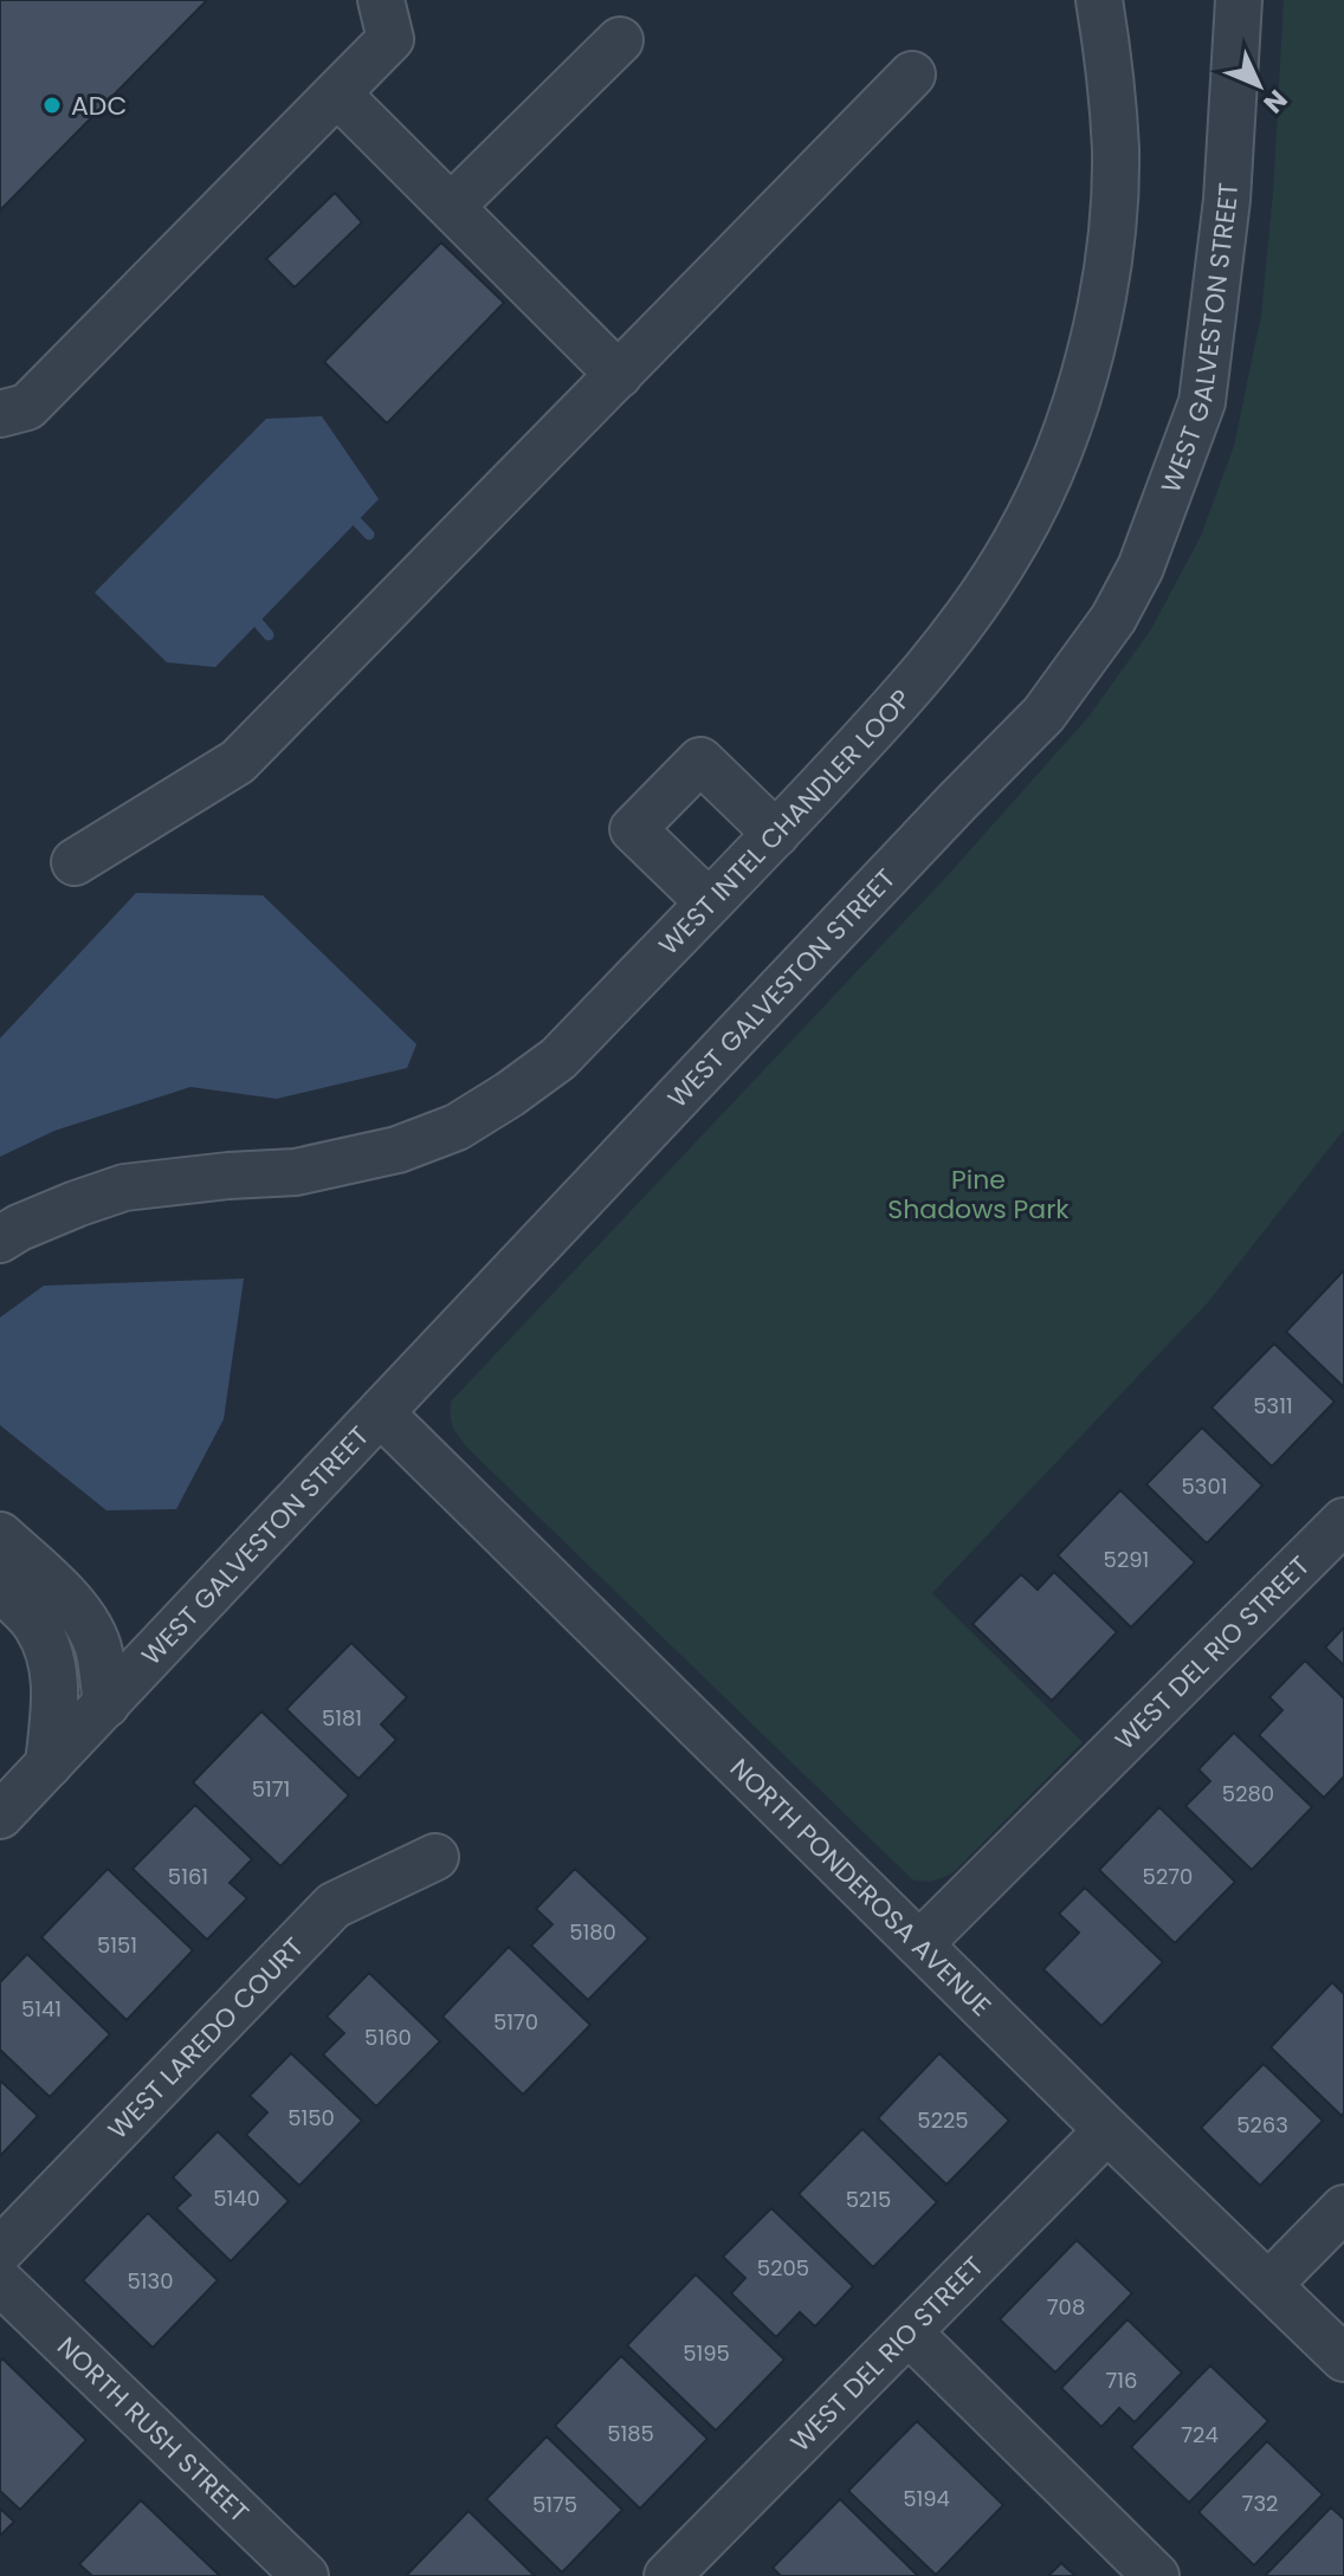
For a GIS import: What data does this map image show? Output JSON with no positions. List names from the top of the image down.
{
  "streets": {
    "street": [
      "WEST GALVESTON STREET",
      "WEST INTEL CHANDLER LOOP",
      "WEST DEL RIO STREET",
      "NORTH PONDEROSA AVENUE",
      "WEST LAREDO COURT",
      "NORTH RUSH STREET"
    ]
  },
  "crossings": [
    ["WEST GALVESTON STREET", "NORTH PONDEROSA AVENUE"],
    ["WEST DEL RIO STREET", "NORTH PONDEROSA AVENUE"]
  ],
  "parks": ["Pine Shadows Park"],
  "places": ["ADC"],
  "house_numbers": [
    "5311",
    "5301",
    "5291",
    "5181",
    "5171",
    "5280",
    "5161",
    "5270",
    "5180",
    "5151",
    "5141",
    "5170",
    "5160",
    "5150",
    "5225",
    "5263",
    "5140",
    "5215",
    "5205",
    "5130",
    "708",
    "5195",
    "716",
    "5185",
    "724",
    "5194",
    "732",
    "5175"
  ],
  "north": "bottom right"
}
